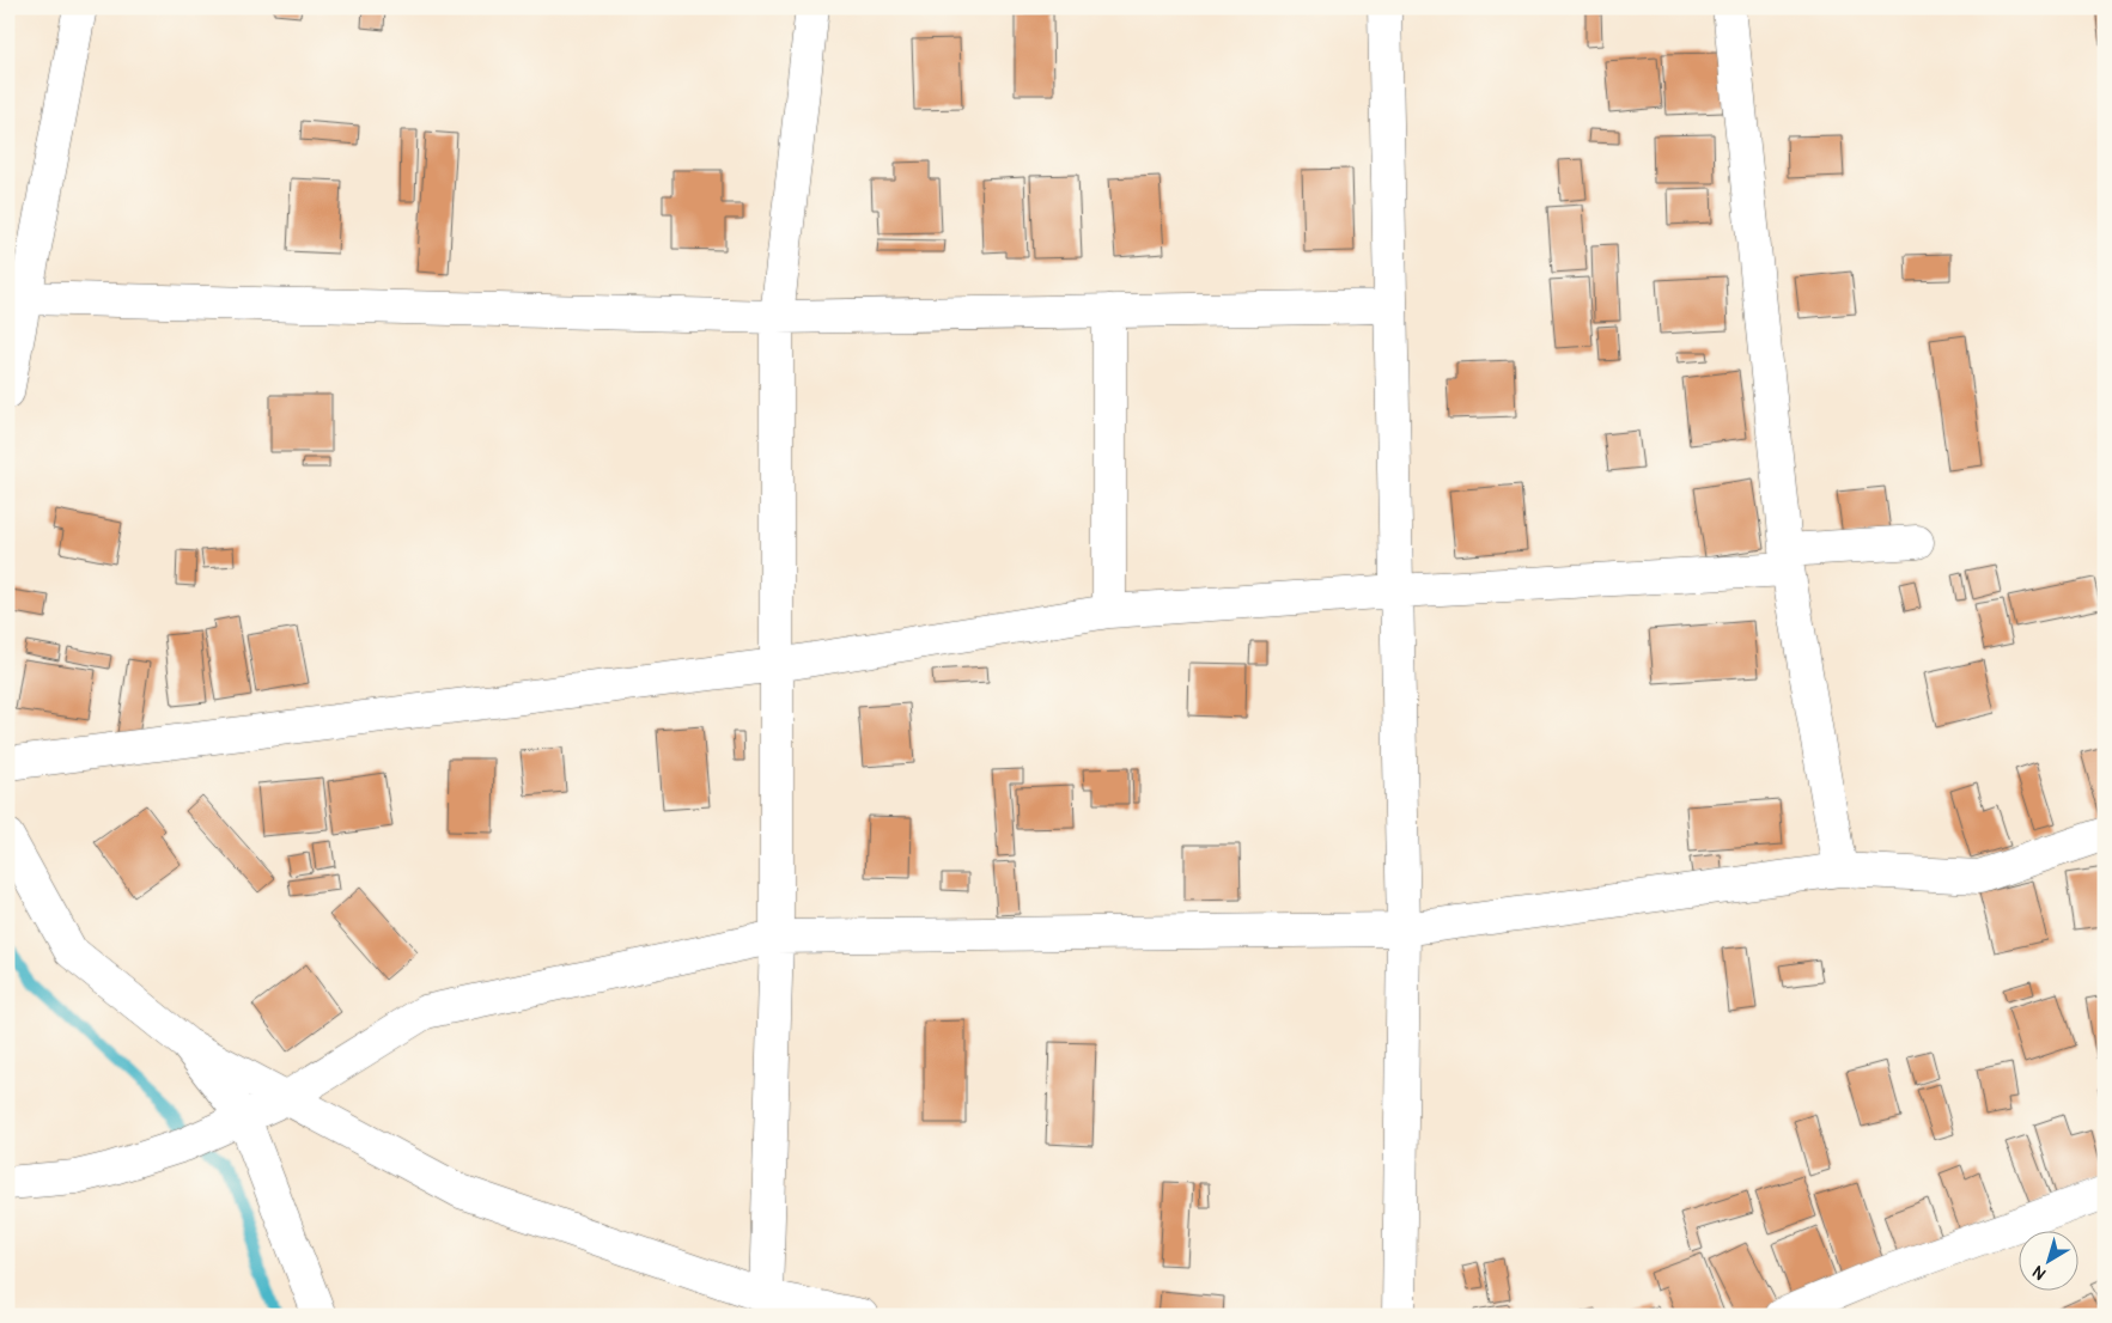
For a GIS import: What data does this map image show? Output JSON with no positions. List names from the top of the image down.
{
  "north": "bottom left"
}
